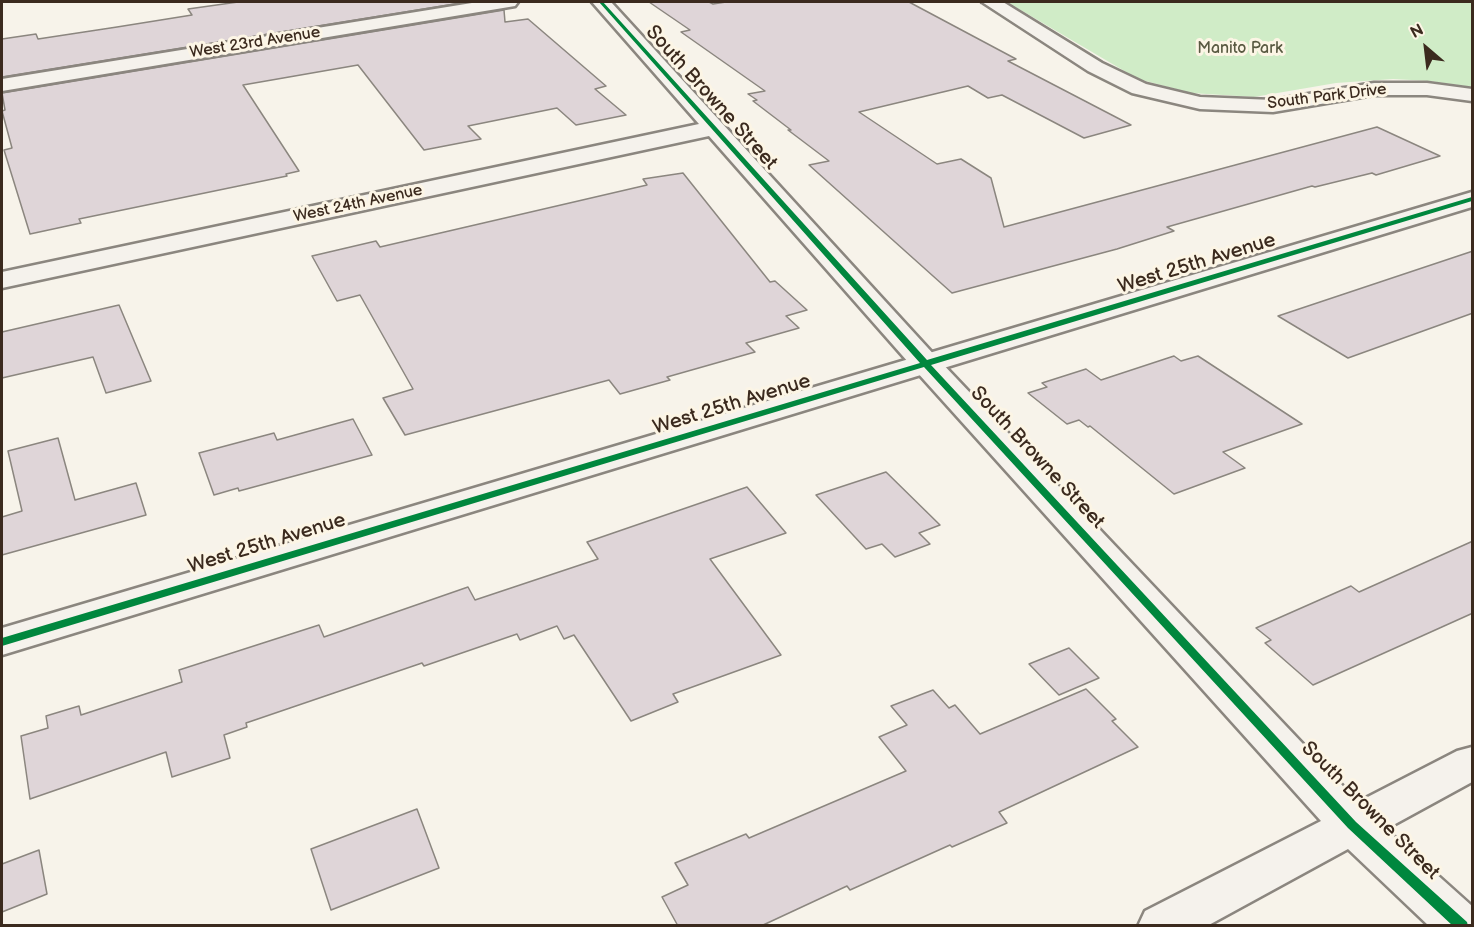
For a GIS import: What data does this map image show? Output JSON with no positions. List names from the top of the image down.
{
  "streets": {
    "street": [
      "West 23rd Avenue",
      "South Park Drive",
      "South Browne Street",
      "West 24th Avenue",
      "West 25th Avenue"
    ]
  },
  "crossings": [
    ["South Browne Street", "West 24th Avenue"],
    ["South Browne Street", "West 25th Avenue"]
  ],
  "parks": ["Manito Park"],
  "north": "top left"
}
